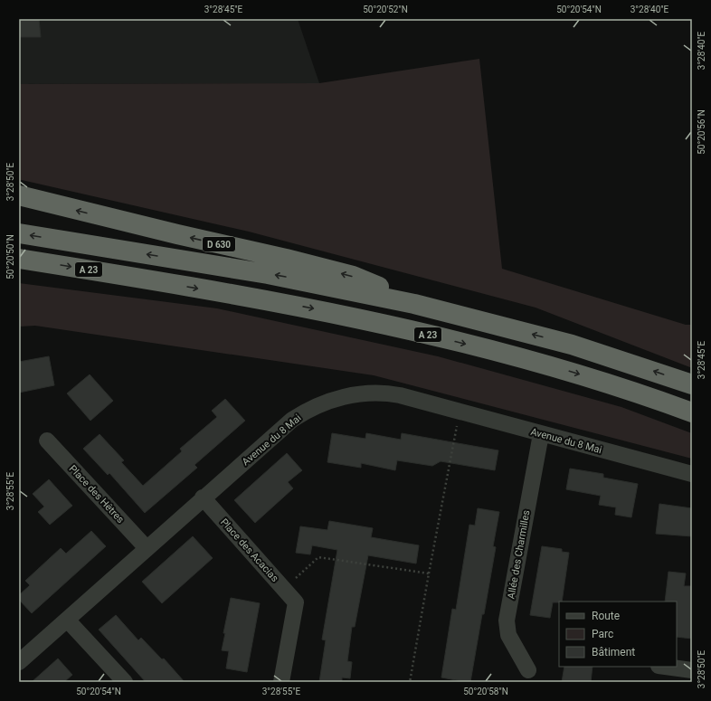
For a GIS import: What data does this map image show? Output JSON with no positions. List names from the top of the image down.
{
  "streets": {
    "highway": ["D 630", "A 23"],
    "street": [
      "Avenue du 8 Mai",
      "Place des Hêtres",
      "Place des Acacias",
      "Allée des Charmilles"
    ]
  },
  "crossings": [
    ["Avenue du 8 Mai", "Place des Hêtres"],
    ["Avenue du 8 Mai", "Place des Acacias"],
    ["Avenue du 8 Mai", "Allée des Charmilles"]
  ],
  "legend": ["Route", "Parc", "Bâtiment"],
  "coordinates": [
    "3°28'45\"E",
    "50°20'52\"N",
    "50°20'54\"N",
    "3°28'40\"E",
    "50°20'56\"N",
    "3°28'50\"E",
    "50°20'50\"N",
    "3°28'55\"E",
    "50°20'58\"N"
  ]
}
